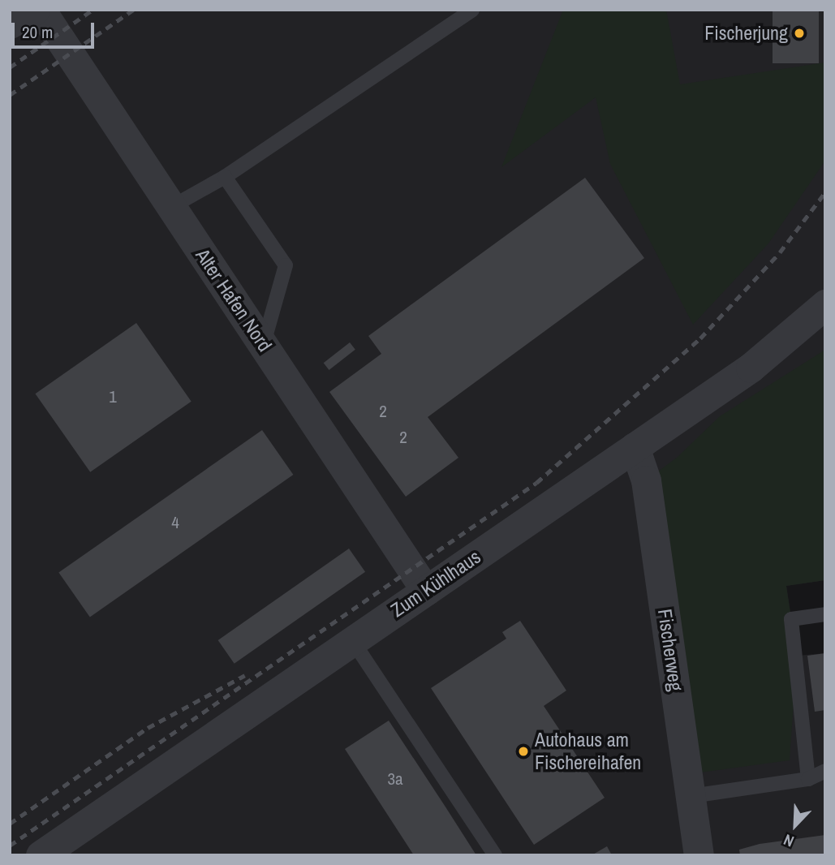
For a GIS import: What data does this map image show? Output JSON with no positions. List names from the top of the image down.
{
  "streets": {
    "street": ["Alter Hafen Nord", "Zum Kühlhaus", "Fischerweg"]
  },
  "crossings": [
    ["Alter Hafen Nord", "Zum Kühlhaus"],
    ["Zum Kühlhaus", "Fischerweg"]
  ],
  "places": ["Fischerjung", "Autohaus am Fischereihafen"],
  "house_numbers": [
    "1",
    "2",
    "2",
    "4",
    "3a"
  ],
  "scale_bar": "20 m",
  "north": "bottom left"
}
